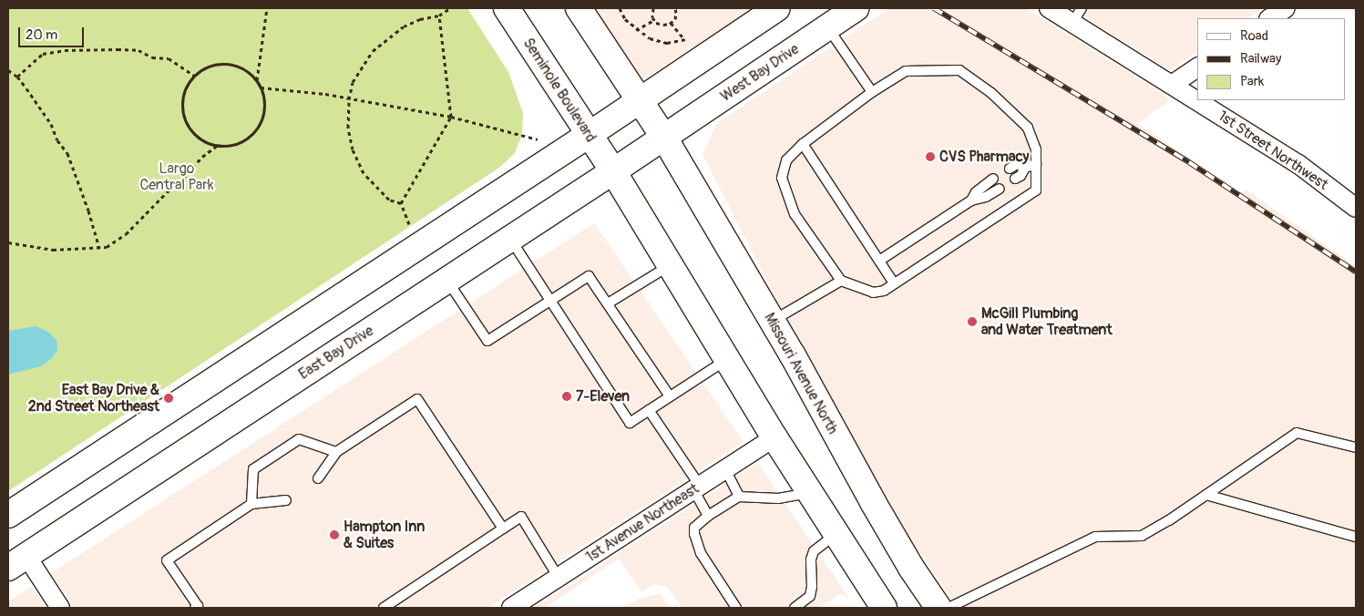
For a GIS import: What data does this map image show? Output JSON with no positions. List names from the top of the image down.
{
  "streets": {
    "main road": [
      "West Bay Drive",
      "Seminole Boulevard",
      "East Bay Drive",
      "Missouri Avenue North"
    ],
    "street": ["1st Street Northwest", "1st Avenue Northeast"]
  },
  "crossings": [
    ["West Bay Drive", "East Bay Drive"],
    ["West Bay Drive", "Missouri Avenue North"],
    ["Seminole Boulevard", "East Bay Drive"],
    ["East Bay Drive", "Missouri Avenue North"]
  ],
  "parks": ["Largo Central Park"],
  "places": [
    "CVS Pharmacy",
    "McGill Plumbing and Water Treatment",
    "7-Eleven",
    "East Bay Drive & 2nd Street Northeast",
    "Hampton Inn & Suites"
  ],
  "legend": ["Road", "Railway", "Park"],
  "scale_bar": "20 m"
}
